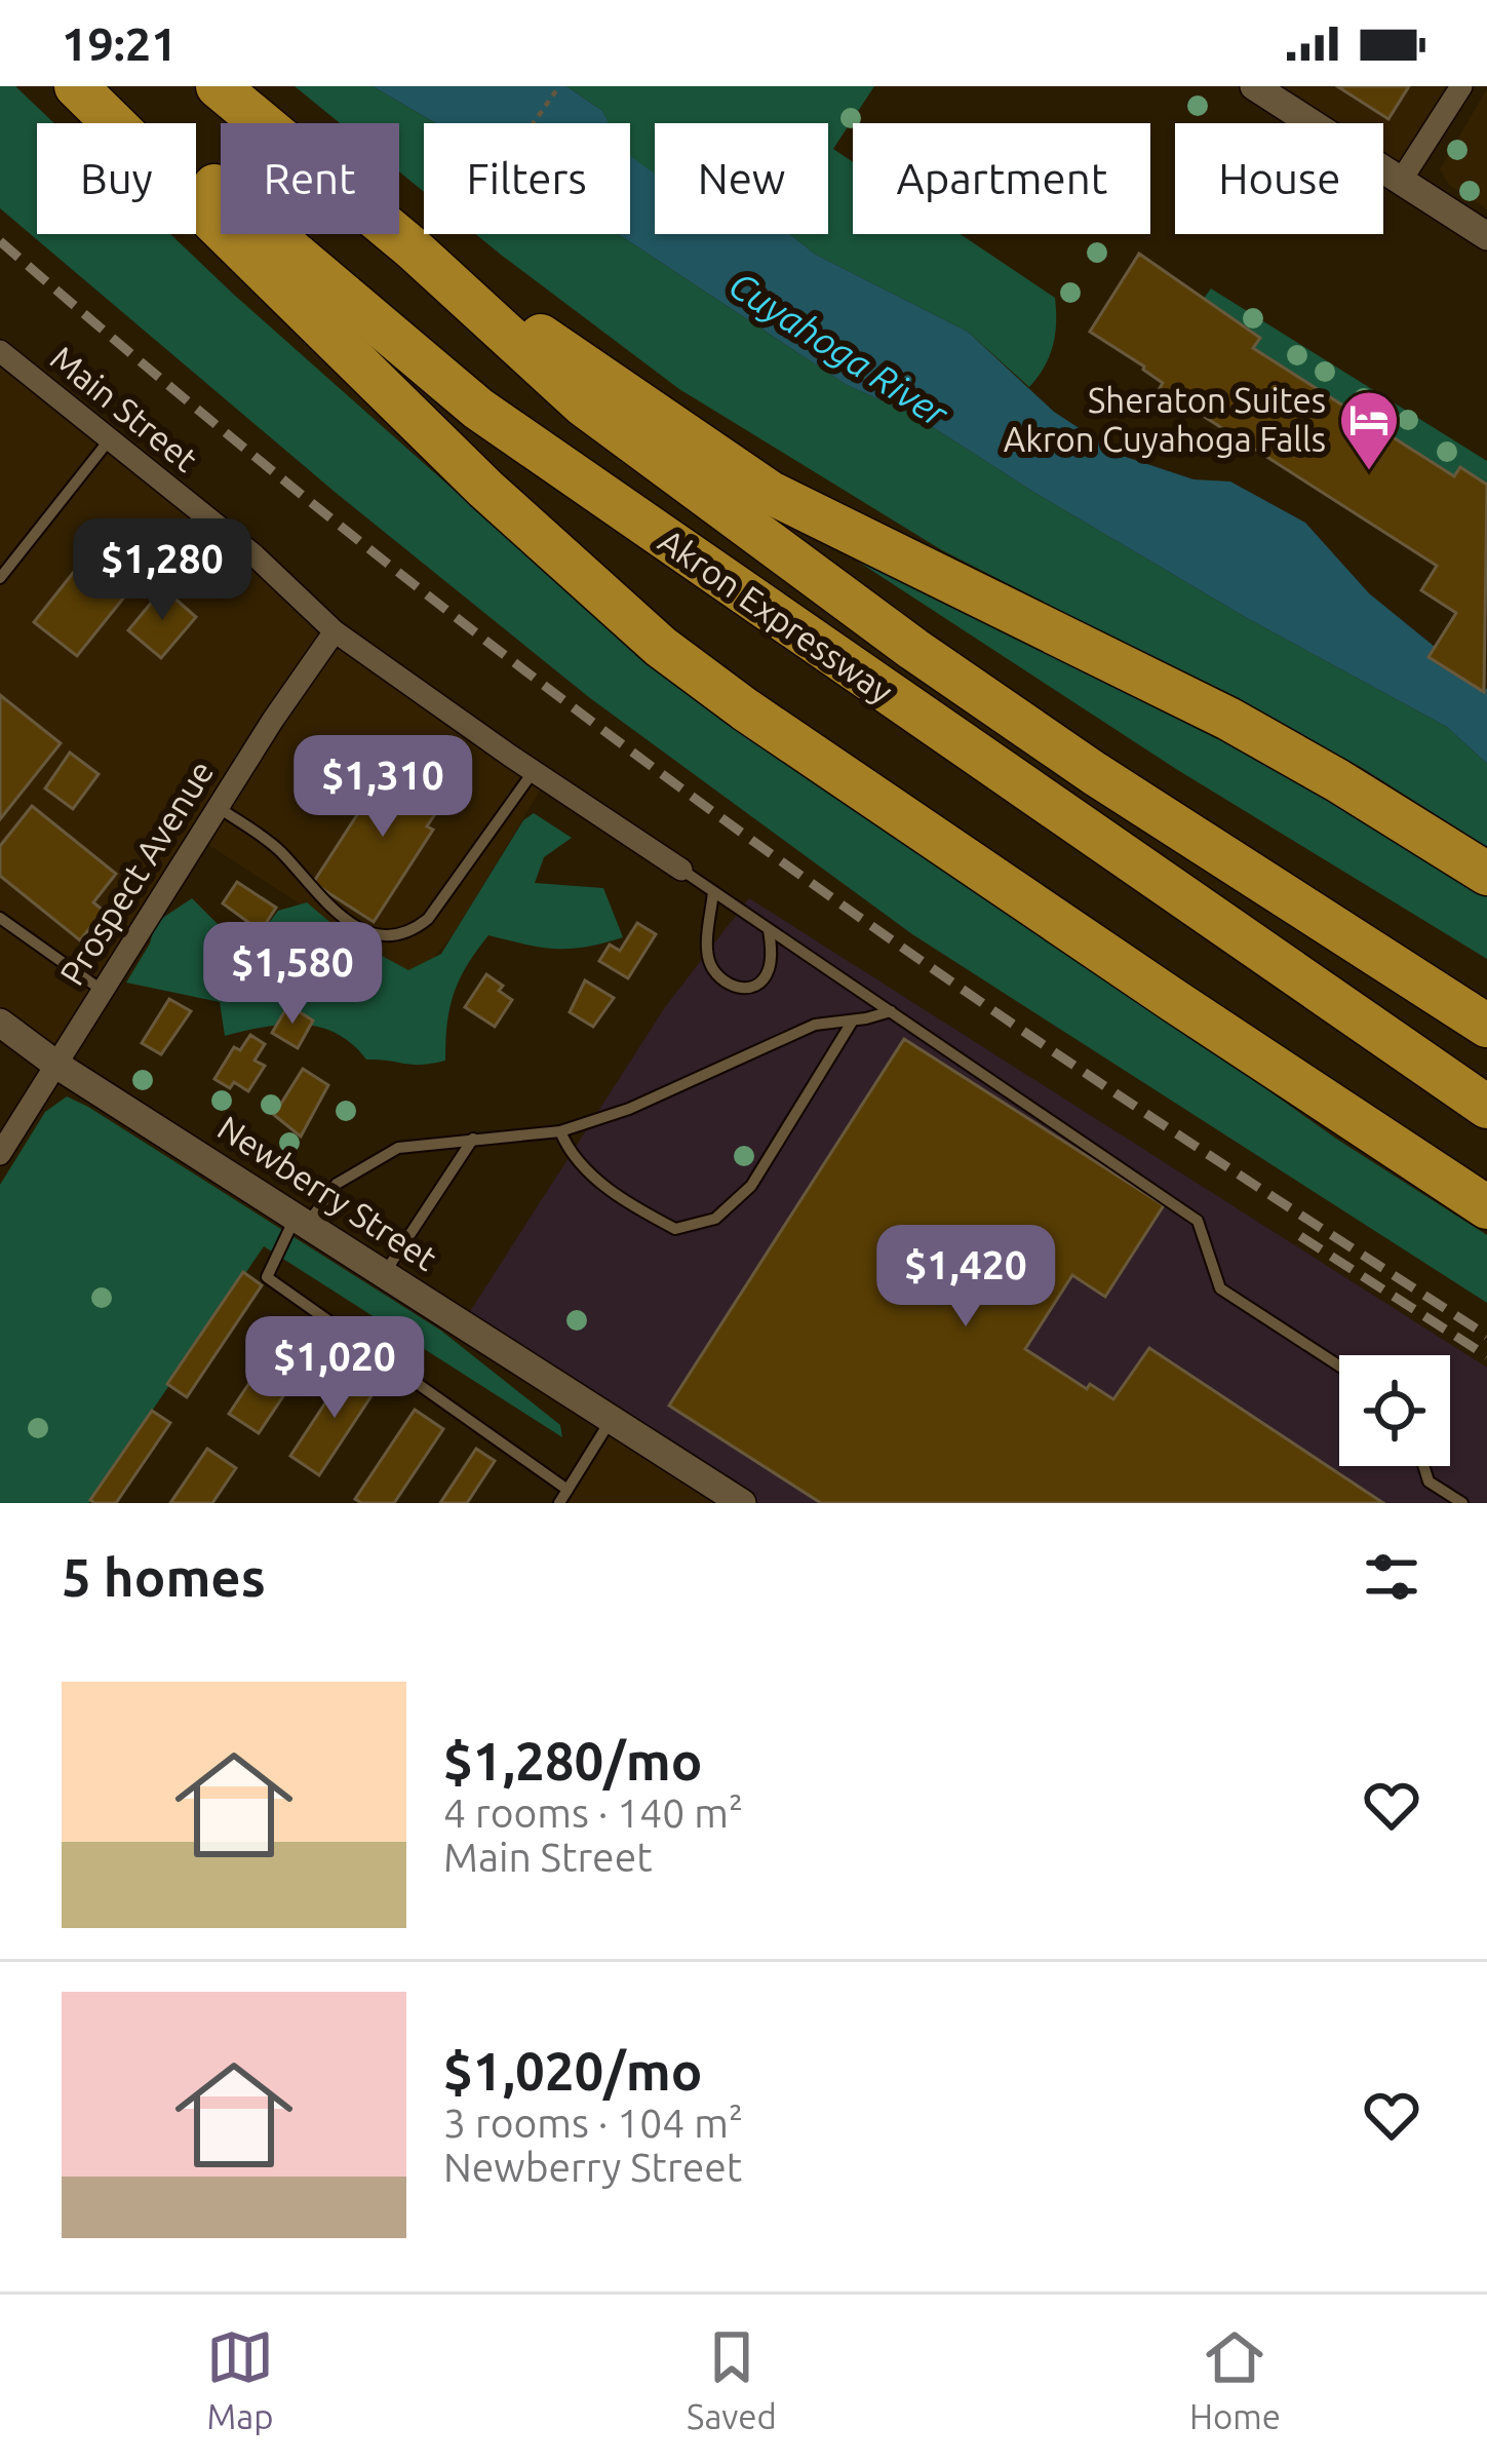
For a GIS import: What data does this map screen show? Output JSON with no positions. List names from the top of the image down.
{
  "streets": {
    "highway": ["Akron Expressway"],
    "street": ["Main Street", "Prospect Avenue", "Newberry Street"]
  },
  "crossings": [
    ["Main Street", "Prospect Avenue"],
    ["Prospect Avenue", "Newberry Street"]
  ],
  "water": ["Cuyahoga River"],
  "places": {
    "hotel": ["Sheraton Suites Akron Cuyahoga Falls"]
  },
  "page": {
    "status": "19:21",
    "chip": [
      "Buy",
      "Rent",
      "Filters",
      "New",
      "Apartment",
      "House"
    ],
    "price": [
      "$1,280",
      "$1,310",
      "$1,580",
      "$1,420",
      "$1,020"
    ],
    "heading": "5 homes",
    "list": [
      {
        "name": "$1,280/mo",
        "note": "4 rooms · 140 m² · Main Street"
      },
      {
        "name": "$1,020/mo",
        "note": "3 rooms · 104 m² · Newberry Street"
      }
    ],
    "tabs": ["Map", "Saved", "Home"]
  }
}
